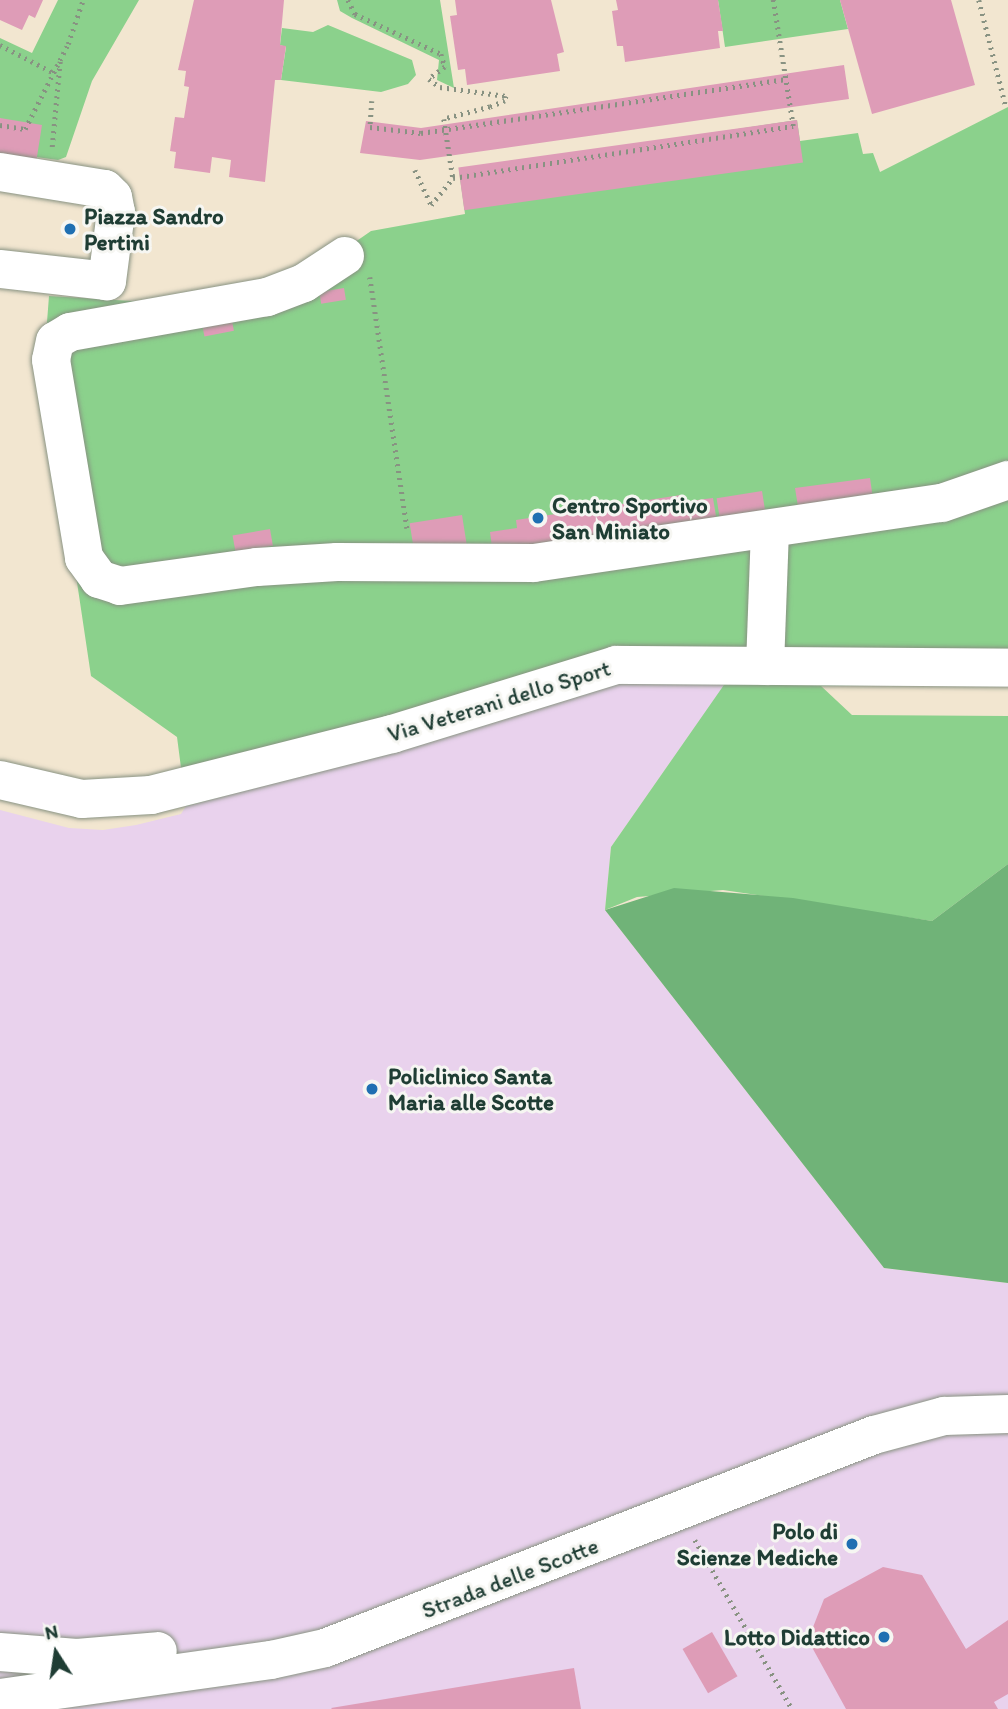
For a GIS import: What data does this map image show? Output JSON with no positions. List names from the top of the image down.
{
  "streets": {
    "street": ["Via Veterani dello Sport", "Strada delle Scotte"]
  },
  "places": [
    "Piazza Sandro Pertini",
    "Centro Sportivo San Miniato",
    "Policlinico Santa Maria alle Scotte",
    "Polo di Scienze Mediche",
    "Lotto Didattico"
  ],
  "north": "top"
}
